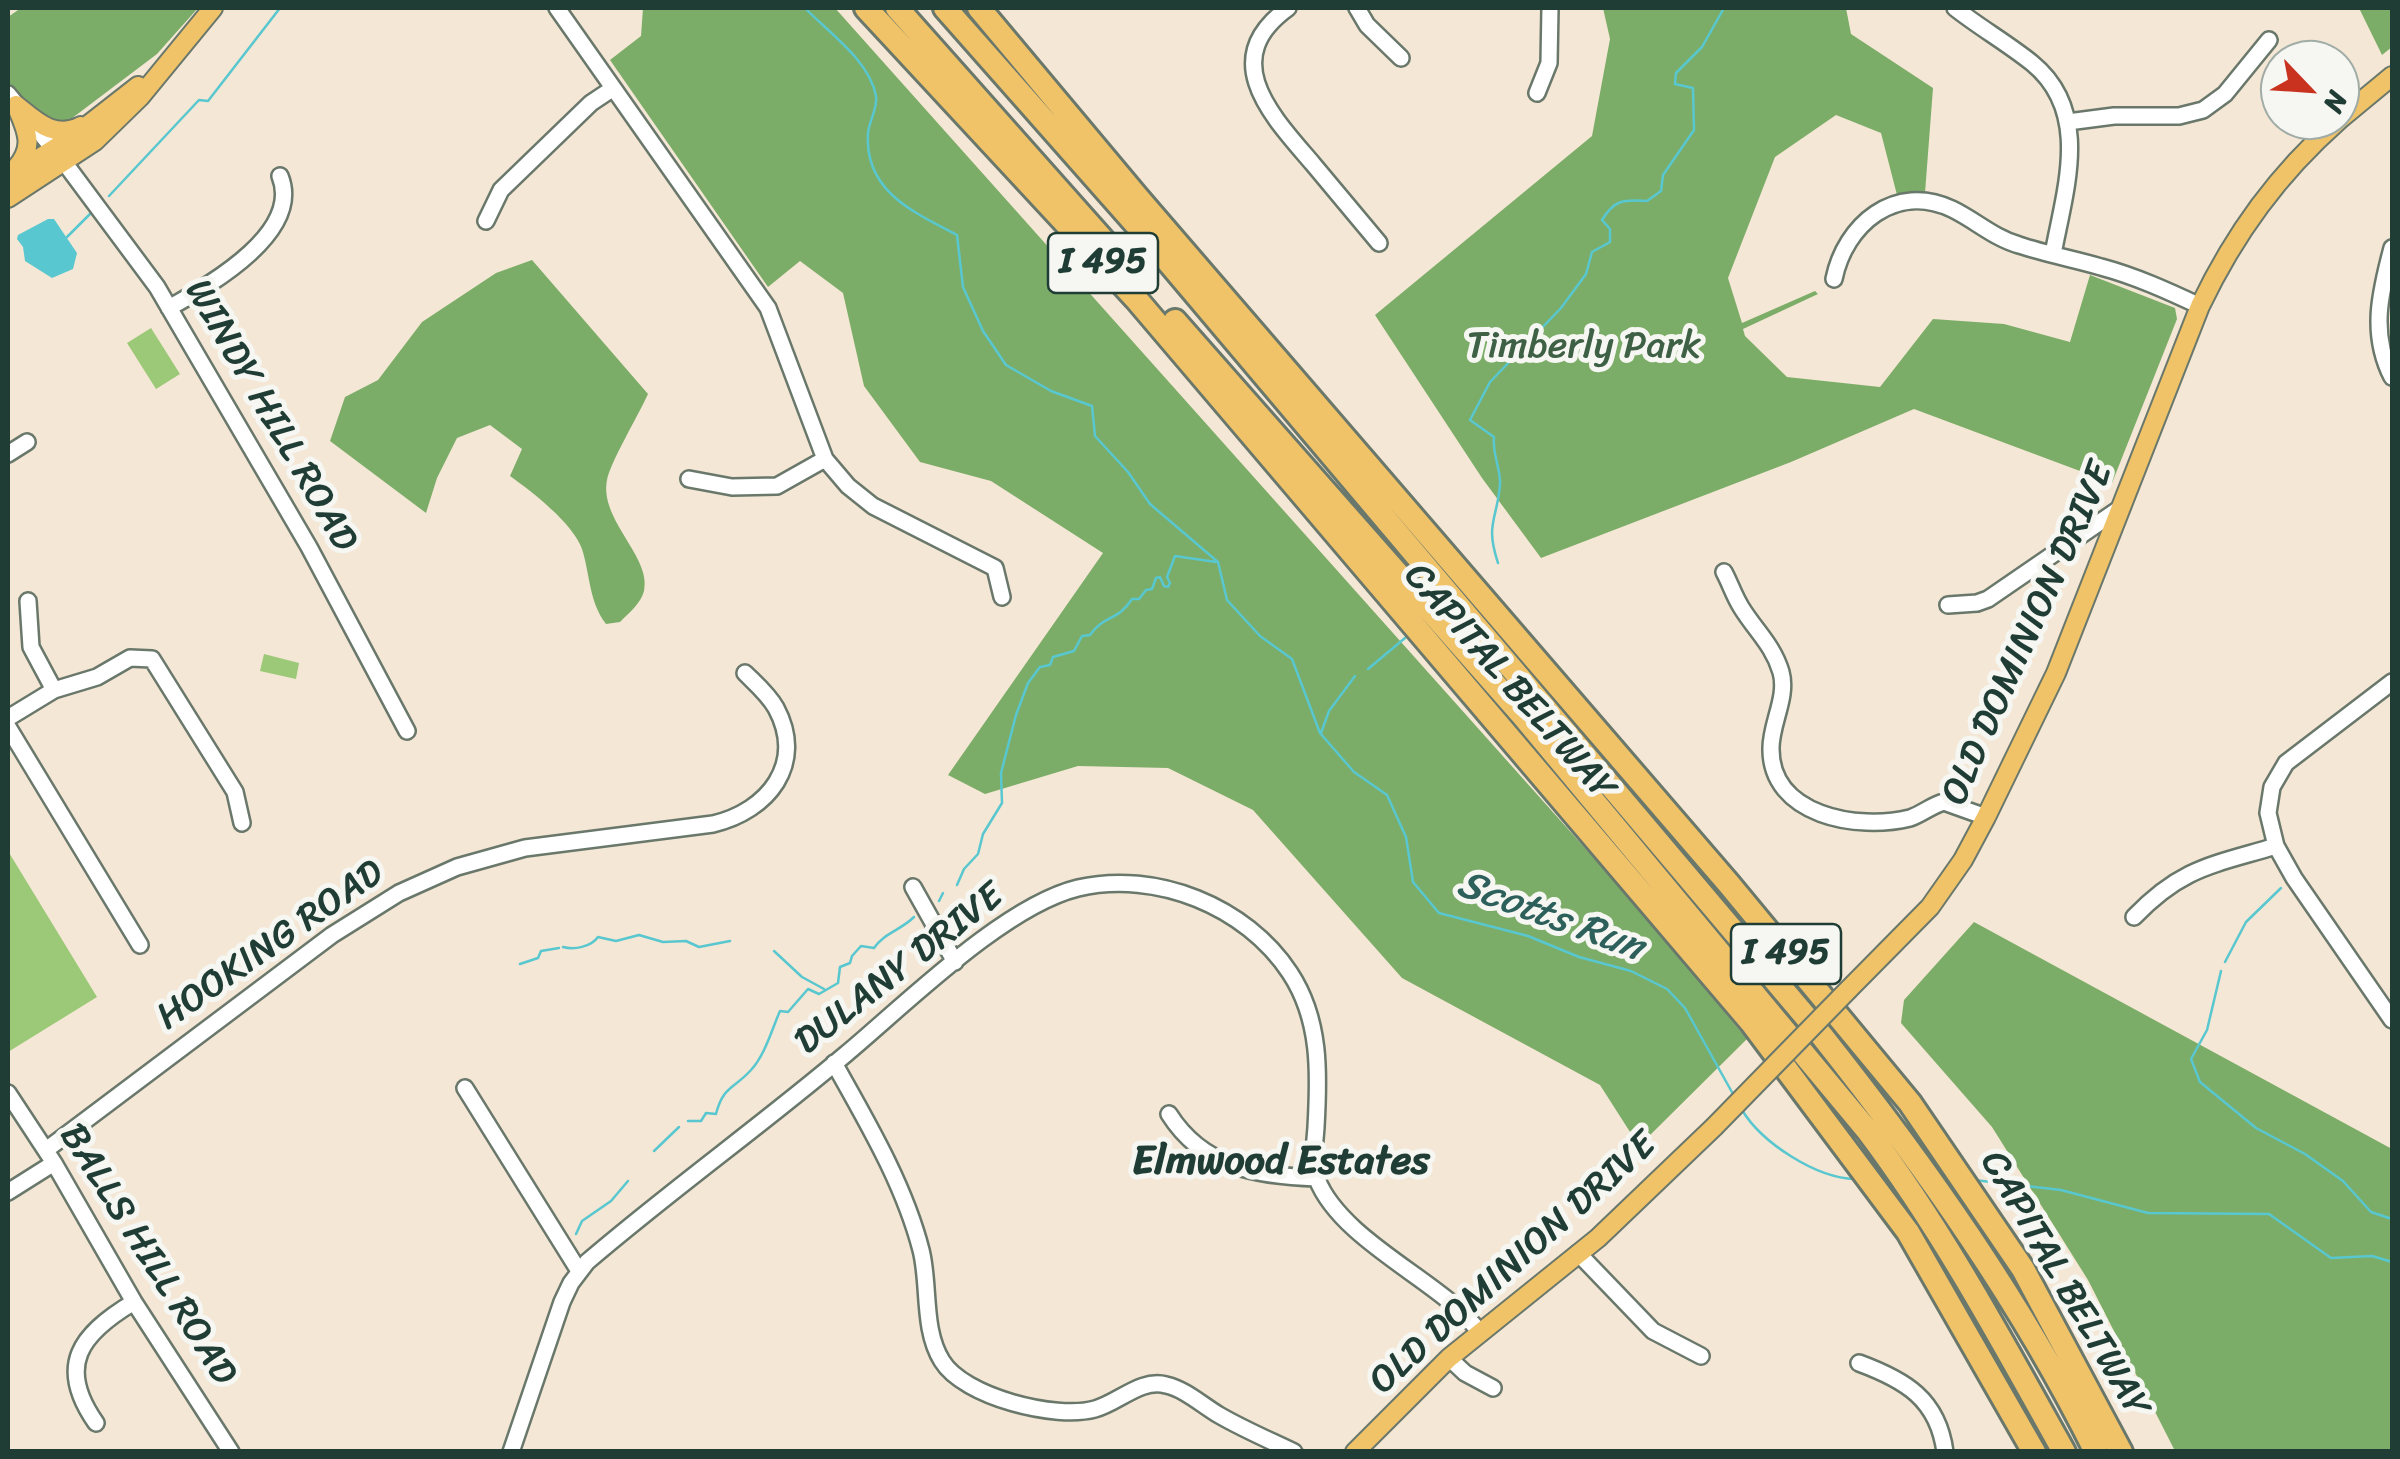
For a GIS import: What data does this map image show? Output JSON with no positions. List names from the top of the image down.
{
  "streets": {
    "highway": ["I 495", "CAPITAL BELTWAY"],
    "main road": ["OLD DOMINION DRIVE"],
    "street": [
      "WINDY HILL ROAD",
      "HOOKING ROAD",
      "DULANY DRIVE",
      "BALLS HILL ROAD"
    ]
  },
  "crossings": [
    ["HOOKING ROAD", "BALLS HILL ROAD"]
  ],
  "districts": ["Elmwood Estates"],
  "water": ["Scotts Run"],
  "parks": ["Timberly Park"],
  "north": "bottom right"
}
